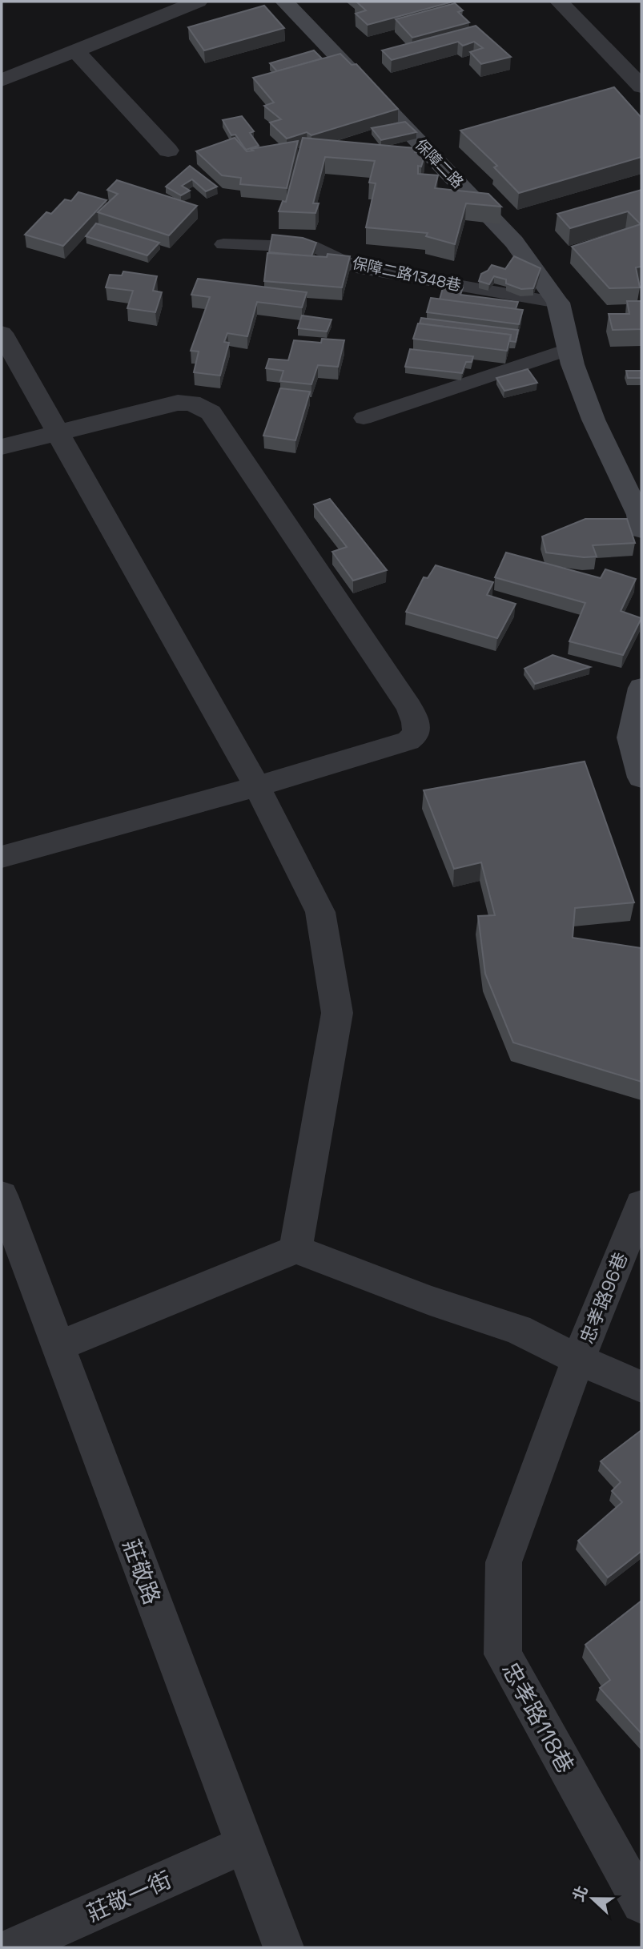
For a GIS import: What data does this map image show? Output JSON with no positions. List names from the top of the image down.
{
  "streets": {
    "street": [
      "保障二路",
      "忠孝路96巷",
      "莊敬路",
      "忠孝路118巷",
      "莊敬一街"
    ],
    "lane": ["保障二路1348巷"]
  },
  "crossings": [
    ["保障二路", "保障二路1348巷"],
    ["忠孝路96巷", "忠孝路118巷"],
    ["莊敬路", "莊敬一街"]
  ],
  "north": "left"
}
